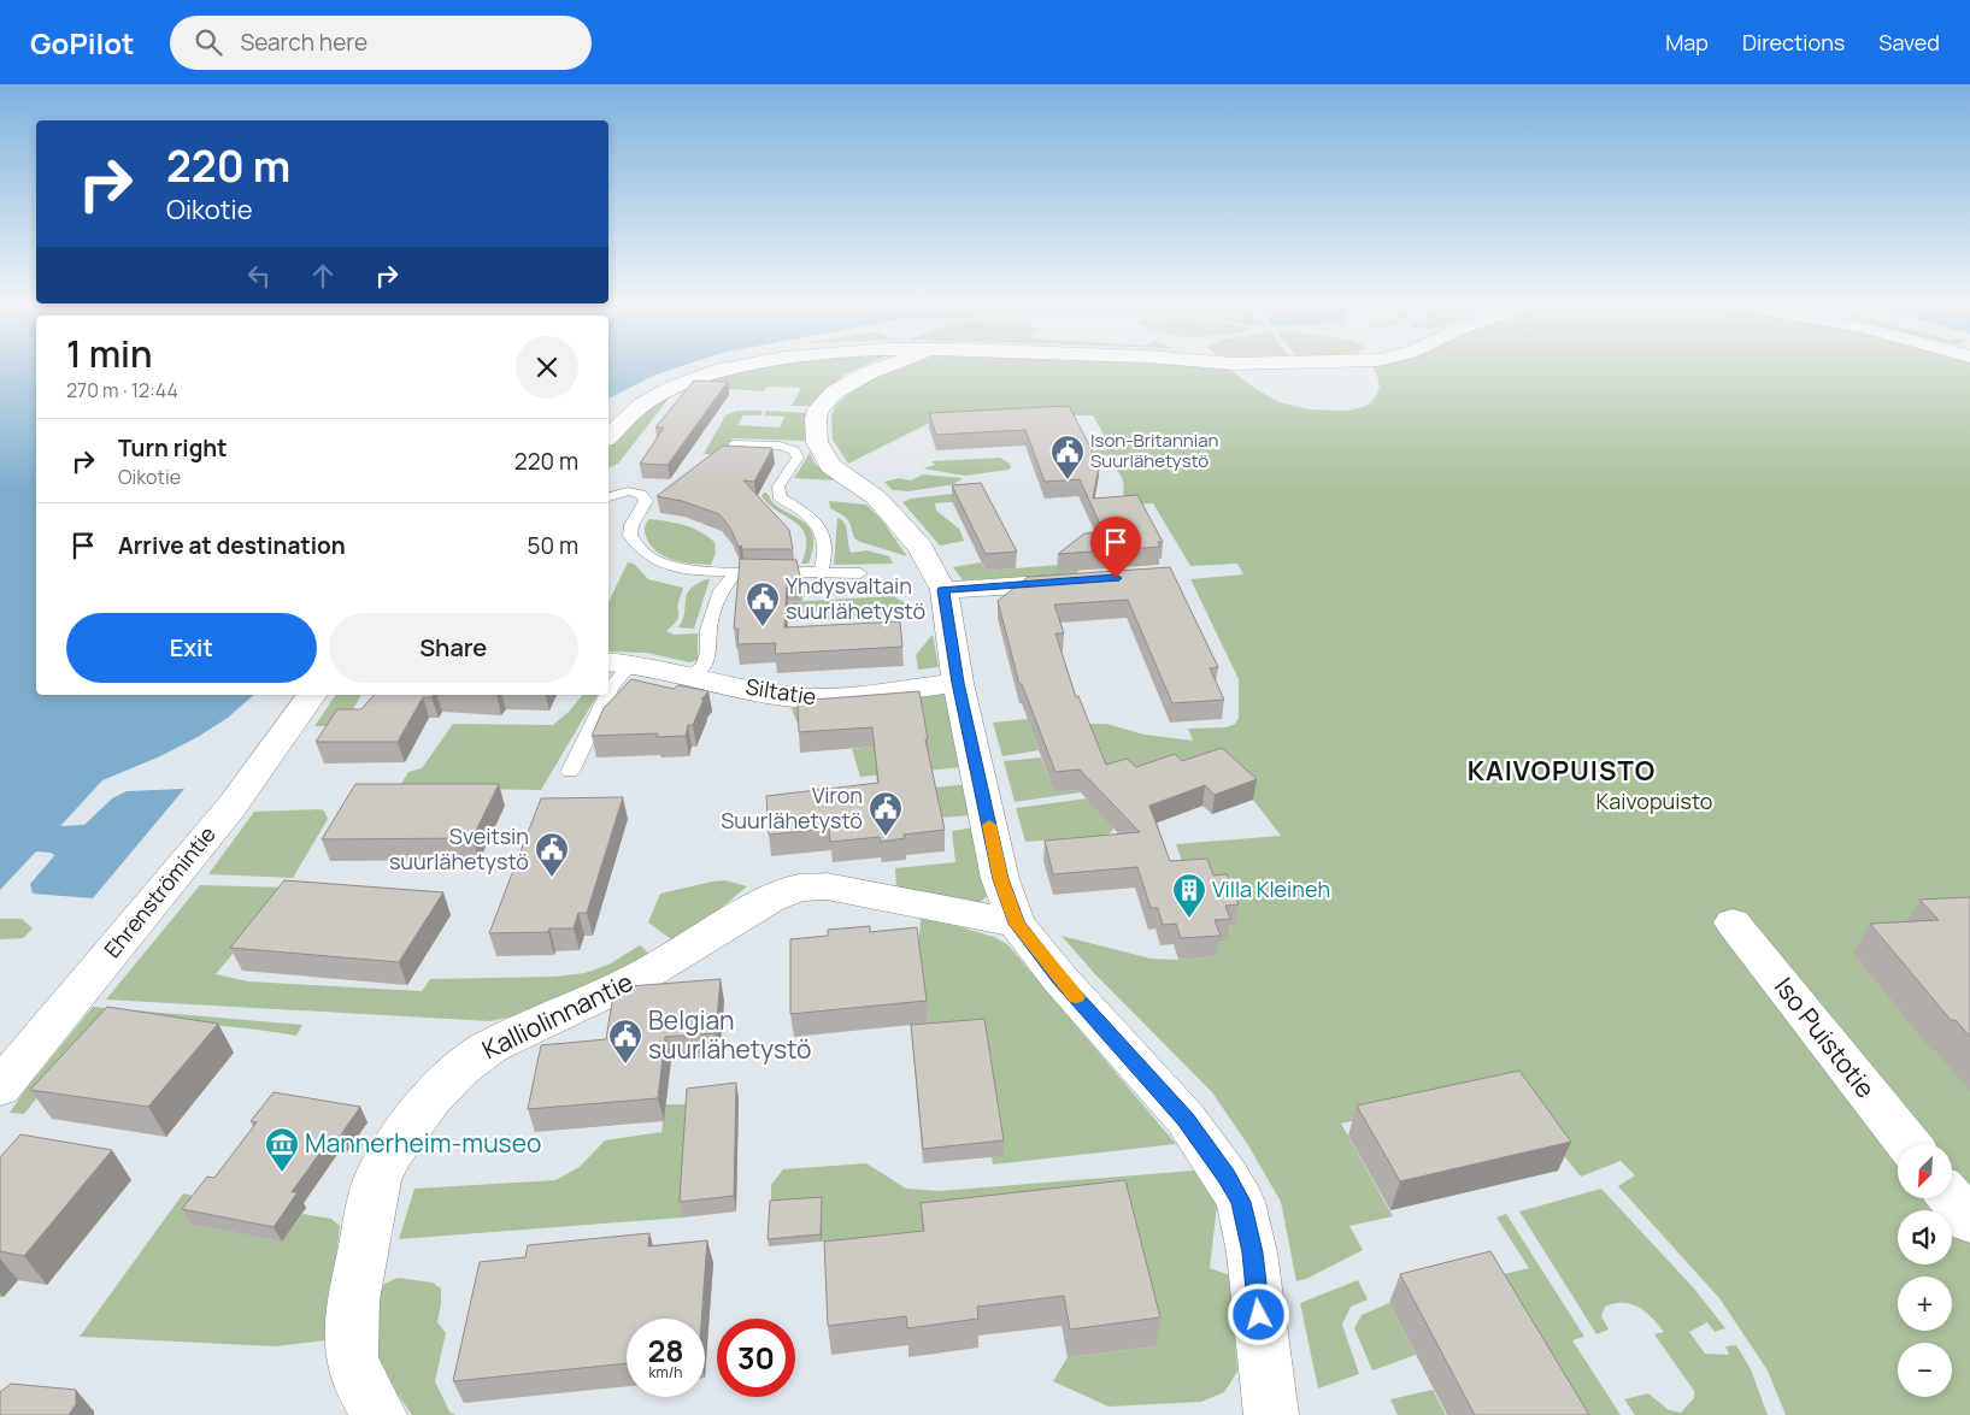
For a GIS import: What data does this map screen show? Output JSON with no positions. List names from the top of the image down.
{
  "streets": {
    "street": [
      "Siltatie",
      "Ehrenströmintie",
      "Kalliolinnantie",
      "Iso Puistotie"
    ]
  },
  "districts": ["KAIVOPUISTO"],
  "parks": ["Kaivopuisto"],
  "places": {
    "public building": [
      "Ison-Britannian Suurlähetystö",
      "Yhdysvaltain suurlähetystö",
      "Viron Suurlähetystö",
      "Sveitsin suurlähetystö",
      "Belgian suurlähetystö"
    ],
    "building": ["Villa Kleineh"],
    "museum": ["Mannerheim-museo"]
  },
  "north": "bottom left",
  "page": {
    "header": "GoPilot",
    "search": "Search here",
    "nav": ["Map", "Directions", "Saved"],
    "turn": ["220 m", "Oikotie"],
    "heading": ["1 min", "270 m · 12:44"],
    "list": [
      {
        "name": "Turn right",
        "note": "Oikotie",
        "value": "220 m"
      },
      {
        "name": "Arrive at destination",
        "value": "50 m"
      }
    ],
    "buttons": ["Exit", "Share"],
    "map_buttons": ["+", "−"],
    "speed": "28 km/h",
    "limit": "30"
  }
}
